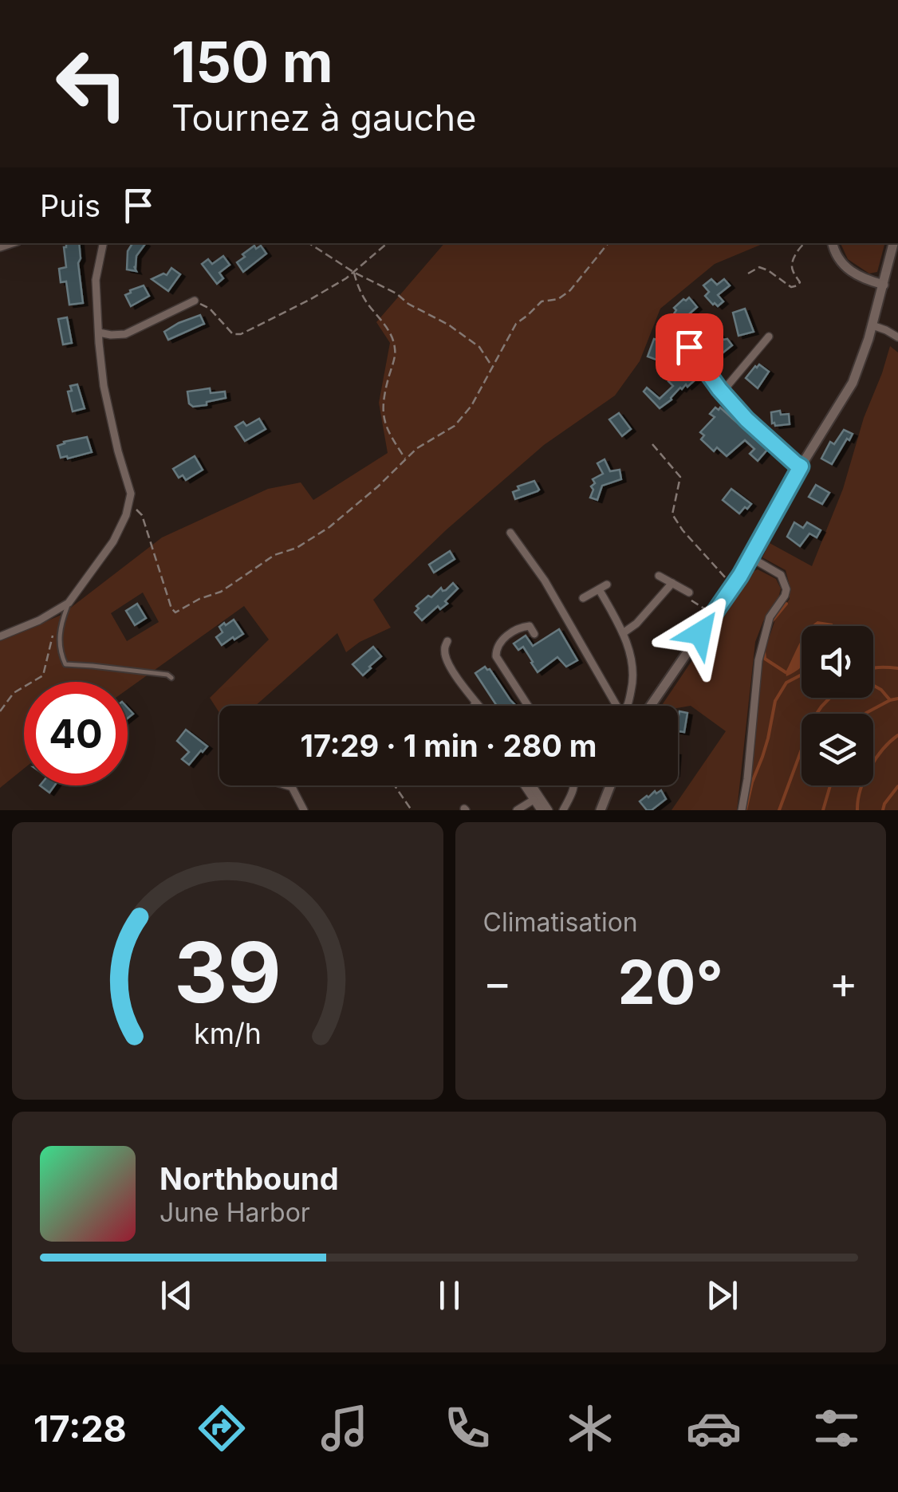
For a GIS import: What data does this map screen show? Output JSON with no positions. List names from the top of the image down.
{
  "page": {
    "turn": ["150 m", "Tournez à gauche"],
    "then": "Puis",
    "limit": "40",
    "trip": "17:29 · 1 min · 280 m",
    "tile": "Climatisation",
    "heat": ["−", "20°", "+"],
    "song": ["Northbound", "June Harbor"],
    "tabs": "17:28",
    "gauge": ["39", "km/h"]
  }
}
